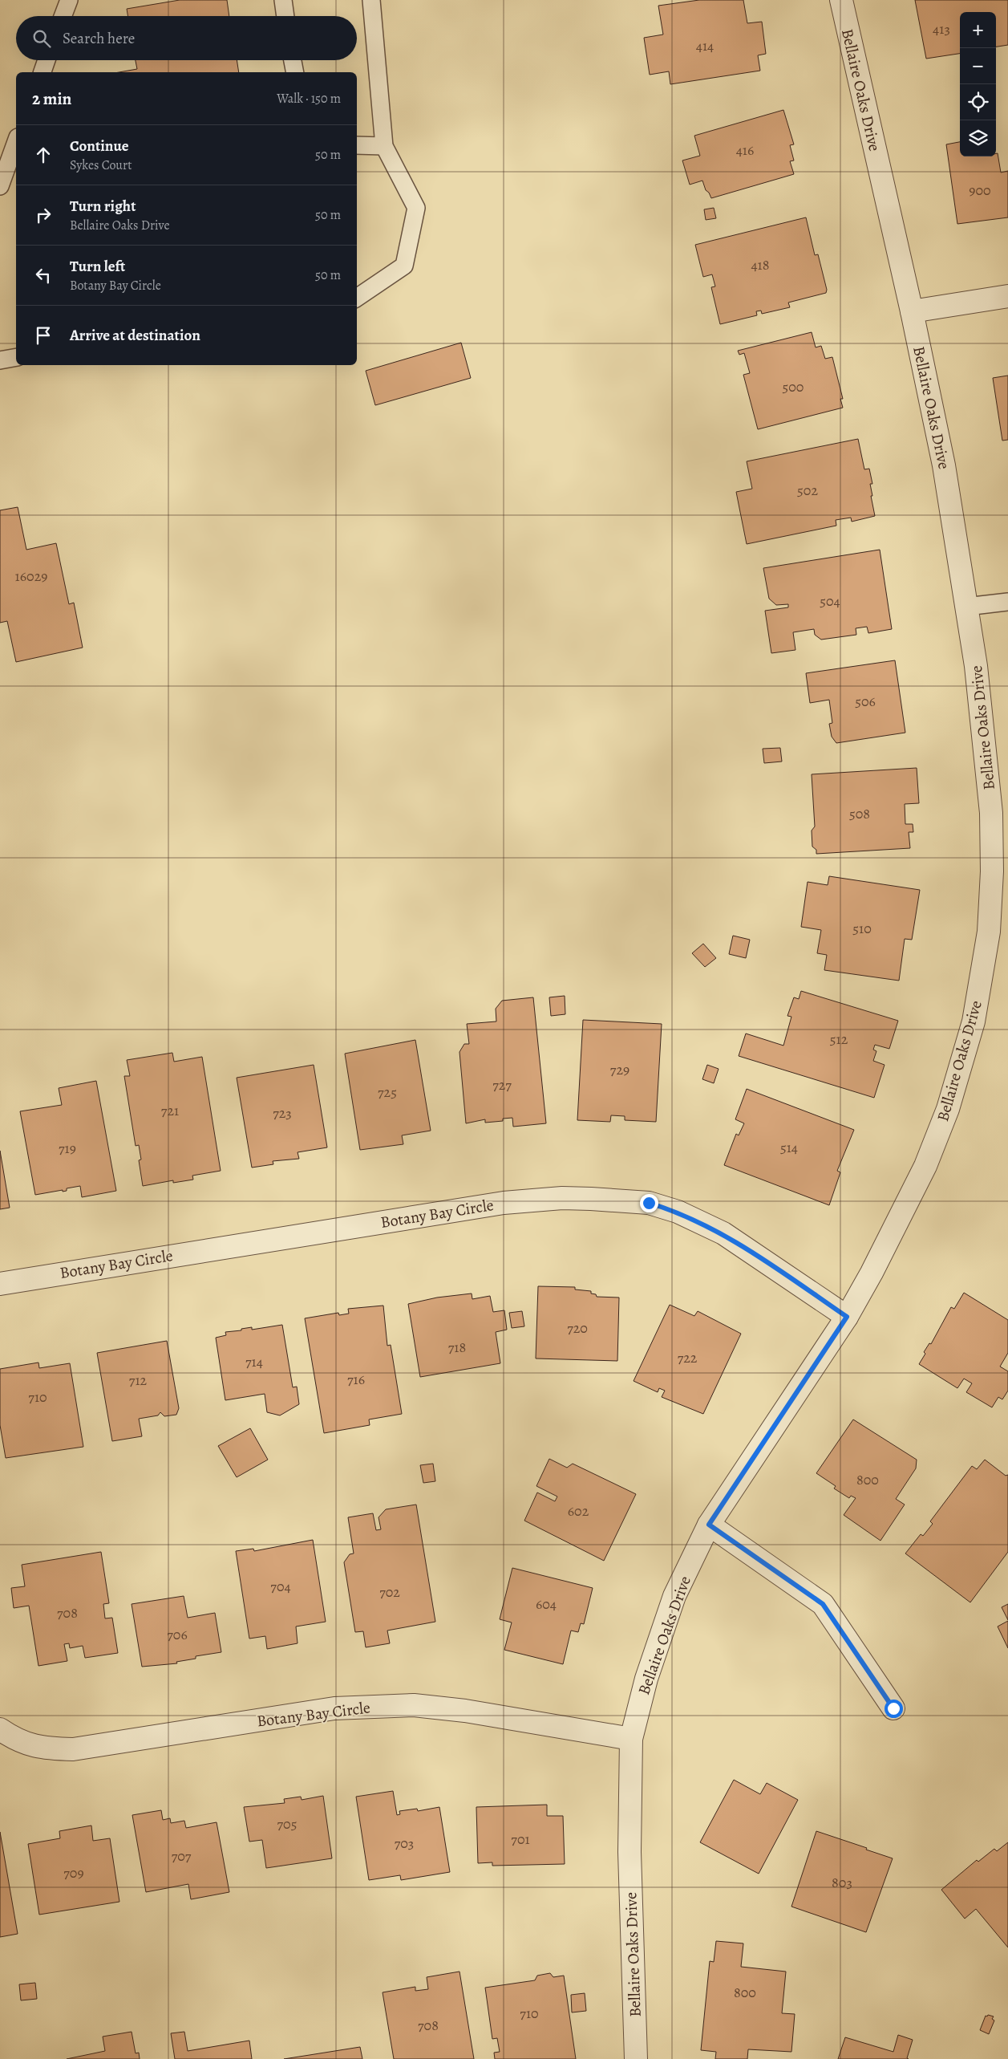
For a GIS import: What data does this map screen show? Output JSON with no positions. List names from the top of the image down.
{
  "streets": {
    "street": ["Bellaire Oaks Drive", "Botany Bay Circle"]
  },
  "crossings": [
    ["Bellaire Oaks Drive", "Botany Bay Circle"]
  ],
  "house_numbers": [
    "413",
    "414",
    "416",
    "900",
    "418",
    "500",
    "502",
    "16029",
    "504",
    "506",
    "508",
    "510",
    "512",
    "729",
    "727",
    "725",
    "721",
    "723",
    "514",
    "719",
    "720",
    "718",
    "722",
    "714",
    "716",
    "712",
    "710",
    "800",
    "602",
    "704",
    "702",
    "604",
    "708",
    "706",
    "705",
    "701",
    "703",
    "707",
    "709",
    "803",
    "800",
    "710",
    "708"
  ],
  "page": {
    "map_buttons": ["+", "−"],
    "search": "Search here",
    "heading": ["2 min", "Walk · 150 m"],
    "list": [
      ["Continue", "Sykes Court", "50 m"],
      ["Turn right", "Bellaire Oaks Drive", "50 m"],
      ["Turn left", "Botany Bay Circle", "50 m"],
      "Arrive at destination"
    ]
  }
}
